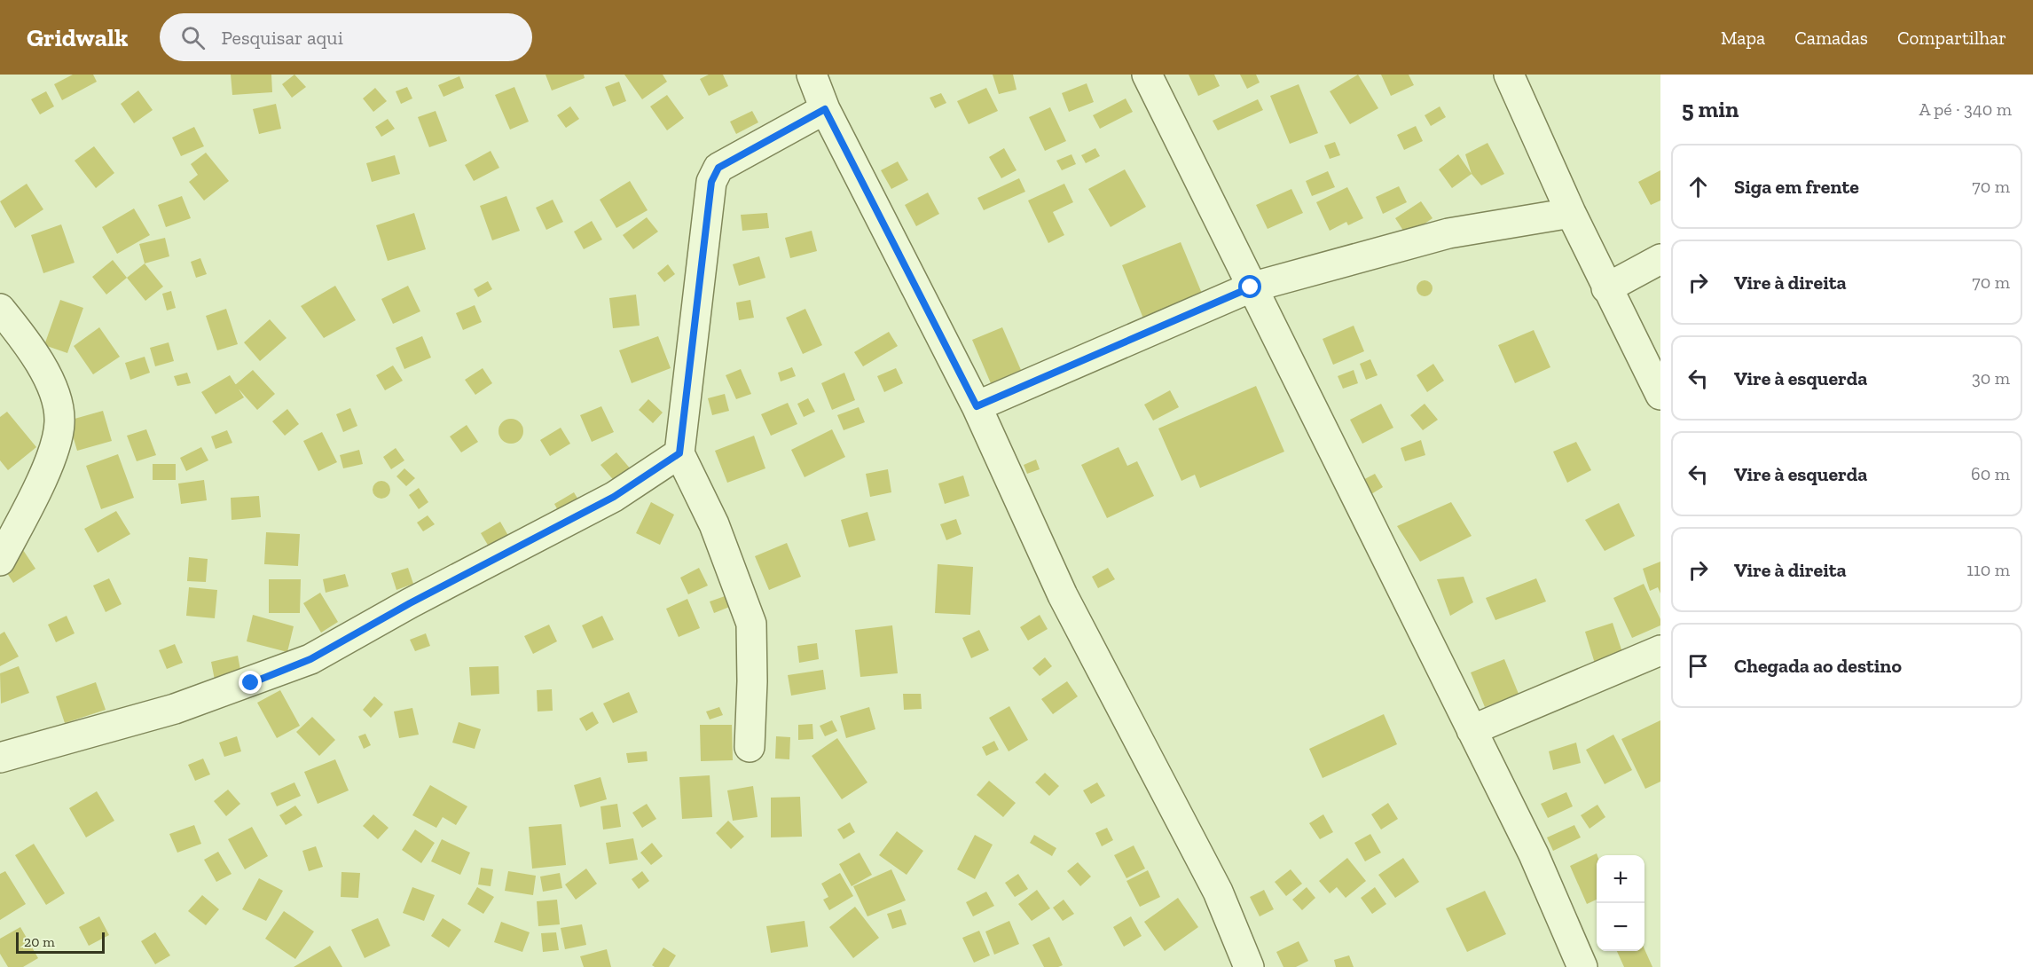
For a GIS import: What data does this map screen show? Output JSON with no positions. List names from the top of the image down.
{
  "scale_bar": "20 m",
  "page": {
    "header": "Gridwalk",
    "search": "Pesquisar aqui",
    "nav": ["Mapa", "Camadas", "Compartilhar"],
    "heading": ["5 min", "A pé · 340 m"],
    "list": [
      ["Siga em frente", "70 m"],
      ["Vire à direita", "70 m"],
      ["Vire à esquerda", "30 m"],
      ["Vire à esquerda", "60 m"],
      ["Vire à direita", "110 m"],
      "Chegada ao destino"
    ],
    "map_buttons": ["+", "−"],
    "scale": "20 m"
  }
}
